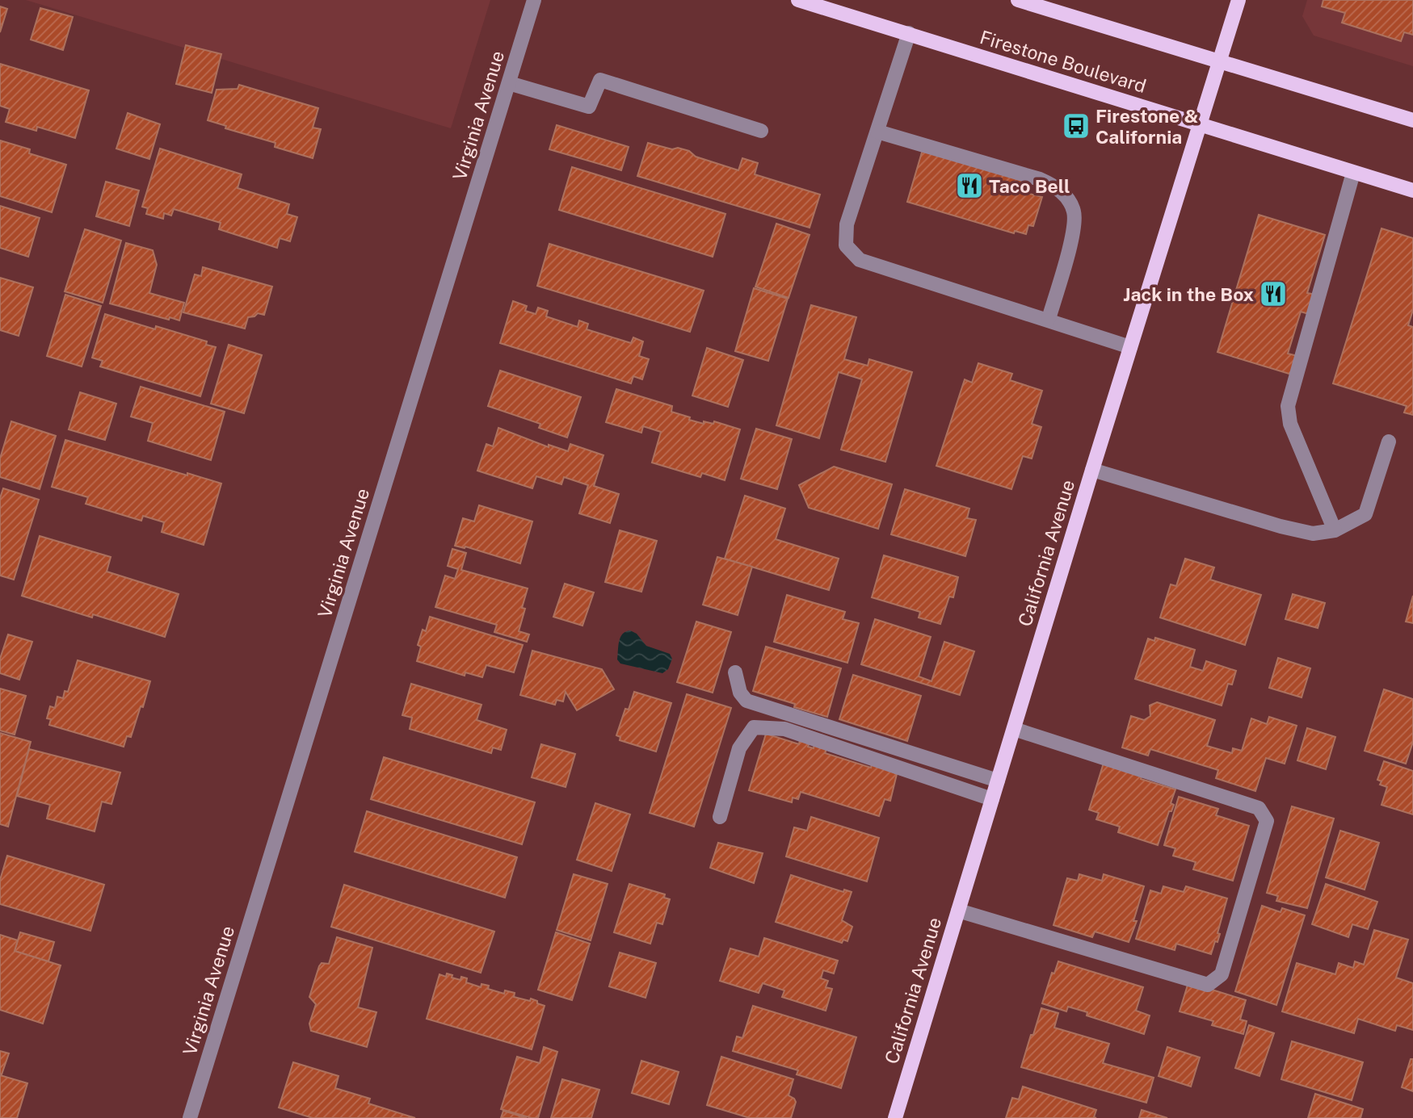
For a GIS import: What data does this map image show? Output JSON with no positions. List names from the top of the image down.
{
  "streets": {
    "main road": ["Firestone Boulevard", "California Avenue"],
    "street": ["Virginia Avenue"]
  },
  "crossings": [
    ["Firestone Boulevard", "California Avenue"]
  ],
  "places": {
    "bus stop": ["Firestone & California"],
    "restaurant": ["Taco Bell", "Jack in the Box"]
  }
}
